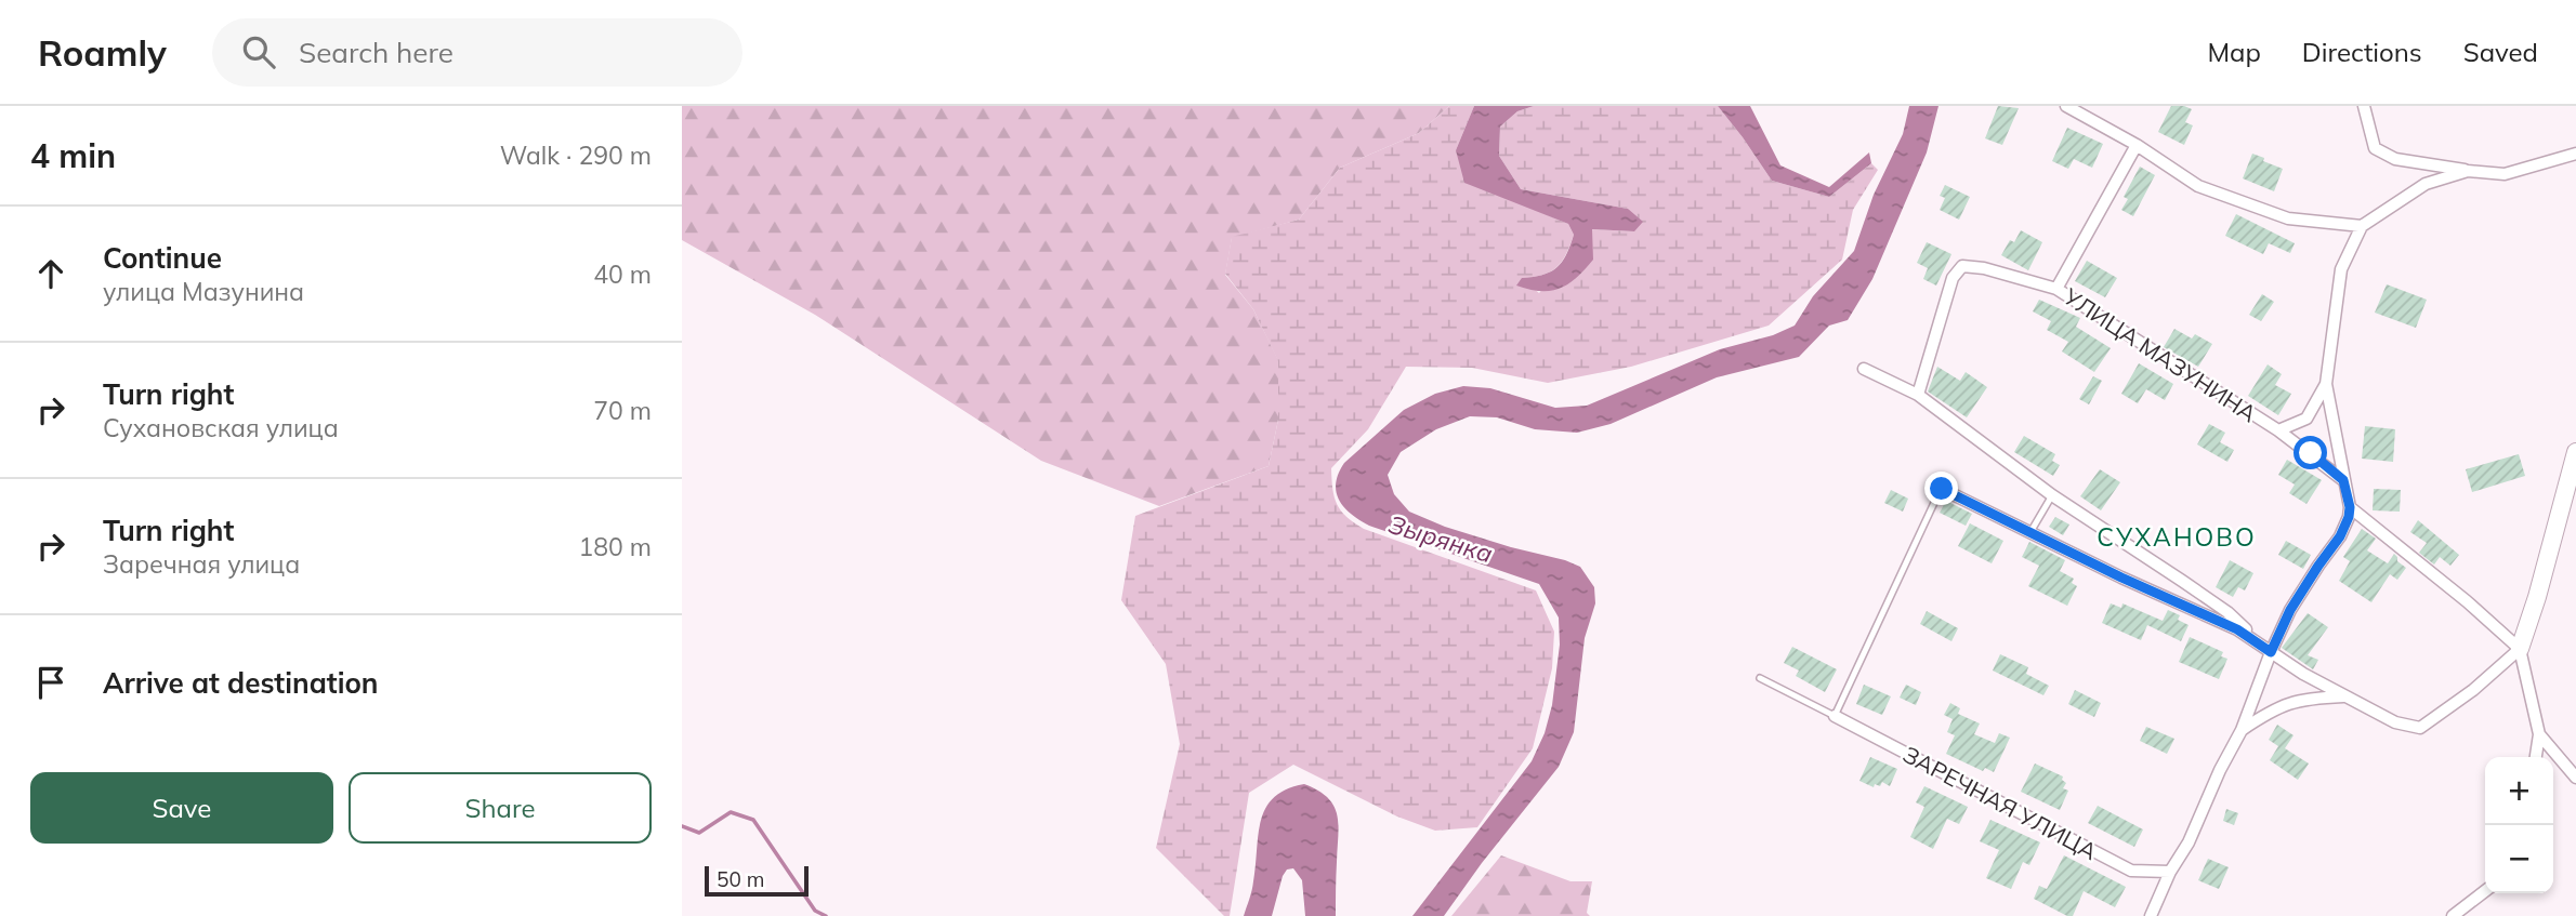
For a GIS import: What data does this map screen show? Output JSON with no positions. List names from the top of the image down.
{
  "streets": {
    "street": ["УЛИЦА МАЗУНИНА", "ЗАРЕЧНАЯ УЛИЦА"]
  },
  "districts": ["СУХАНОВО"],
  "water": ["Зырянка"],
  "scale_bar": "50 m",
  "page": {
    "header": "Roamly",
    "search": "Search here",
    "nav": ["Map", "Directions", "Saved"],
    "heading": ["4 min", "Walk · 290 m"],
    "list": [
      ["Continue", "улица Мазунина", "40 m"],
      ["Turn right", "Сухановская улица", "70 m"],
      ["Turn right", "Заречная улица", "180 m"],
      "Arrive at destination"
    ],
    "buttons": ["Save", "Share"],
    "map_buttons": ["+", "−"],
    "scale": "50 m"
  }
}
